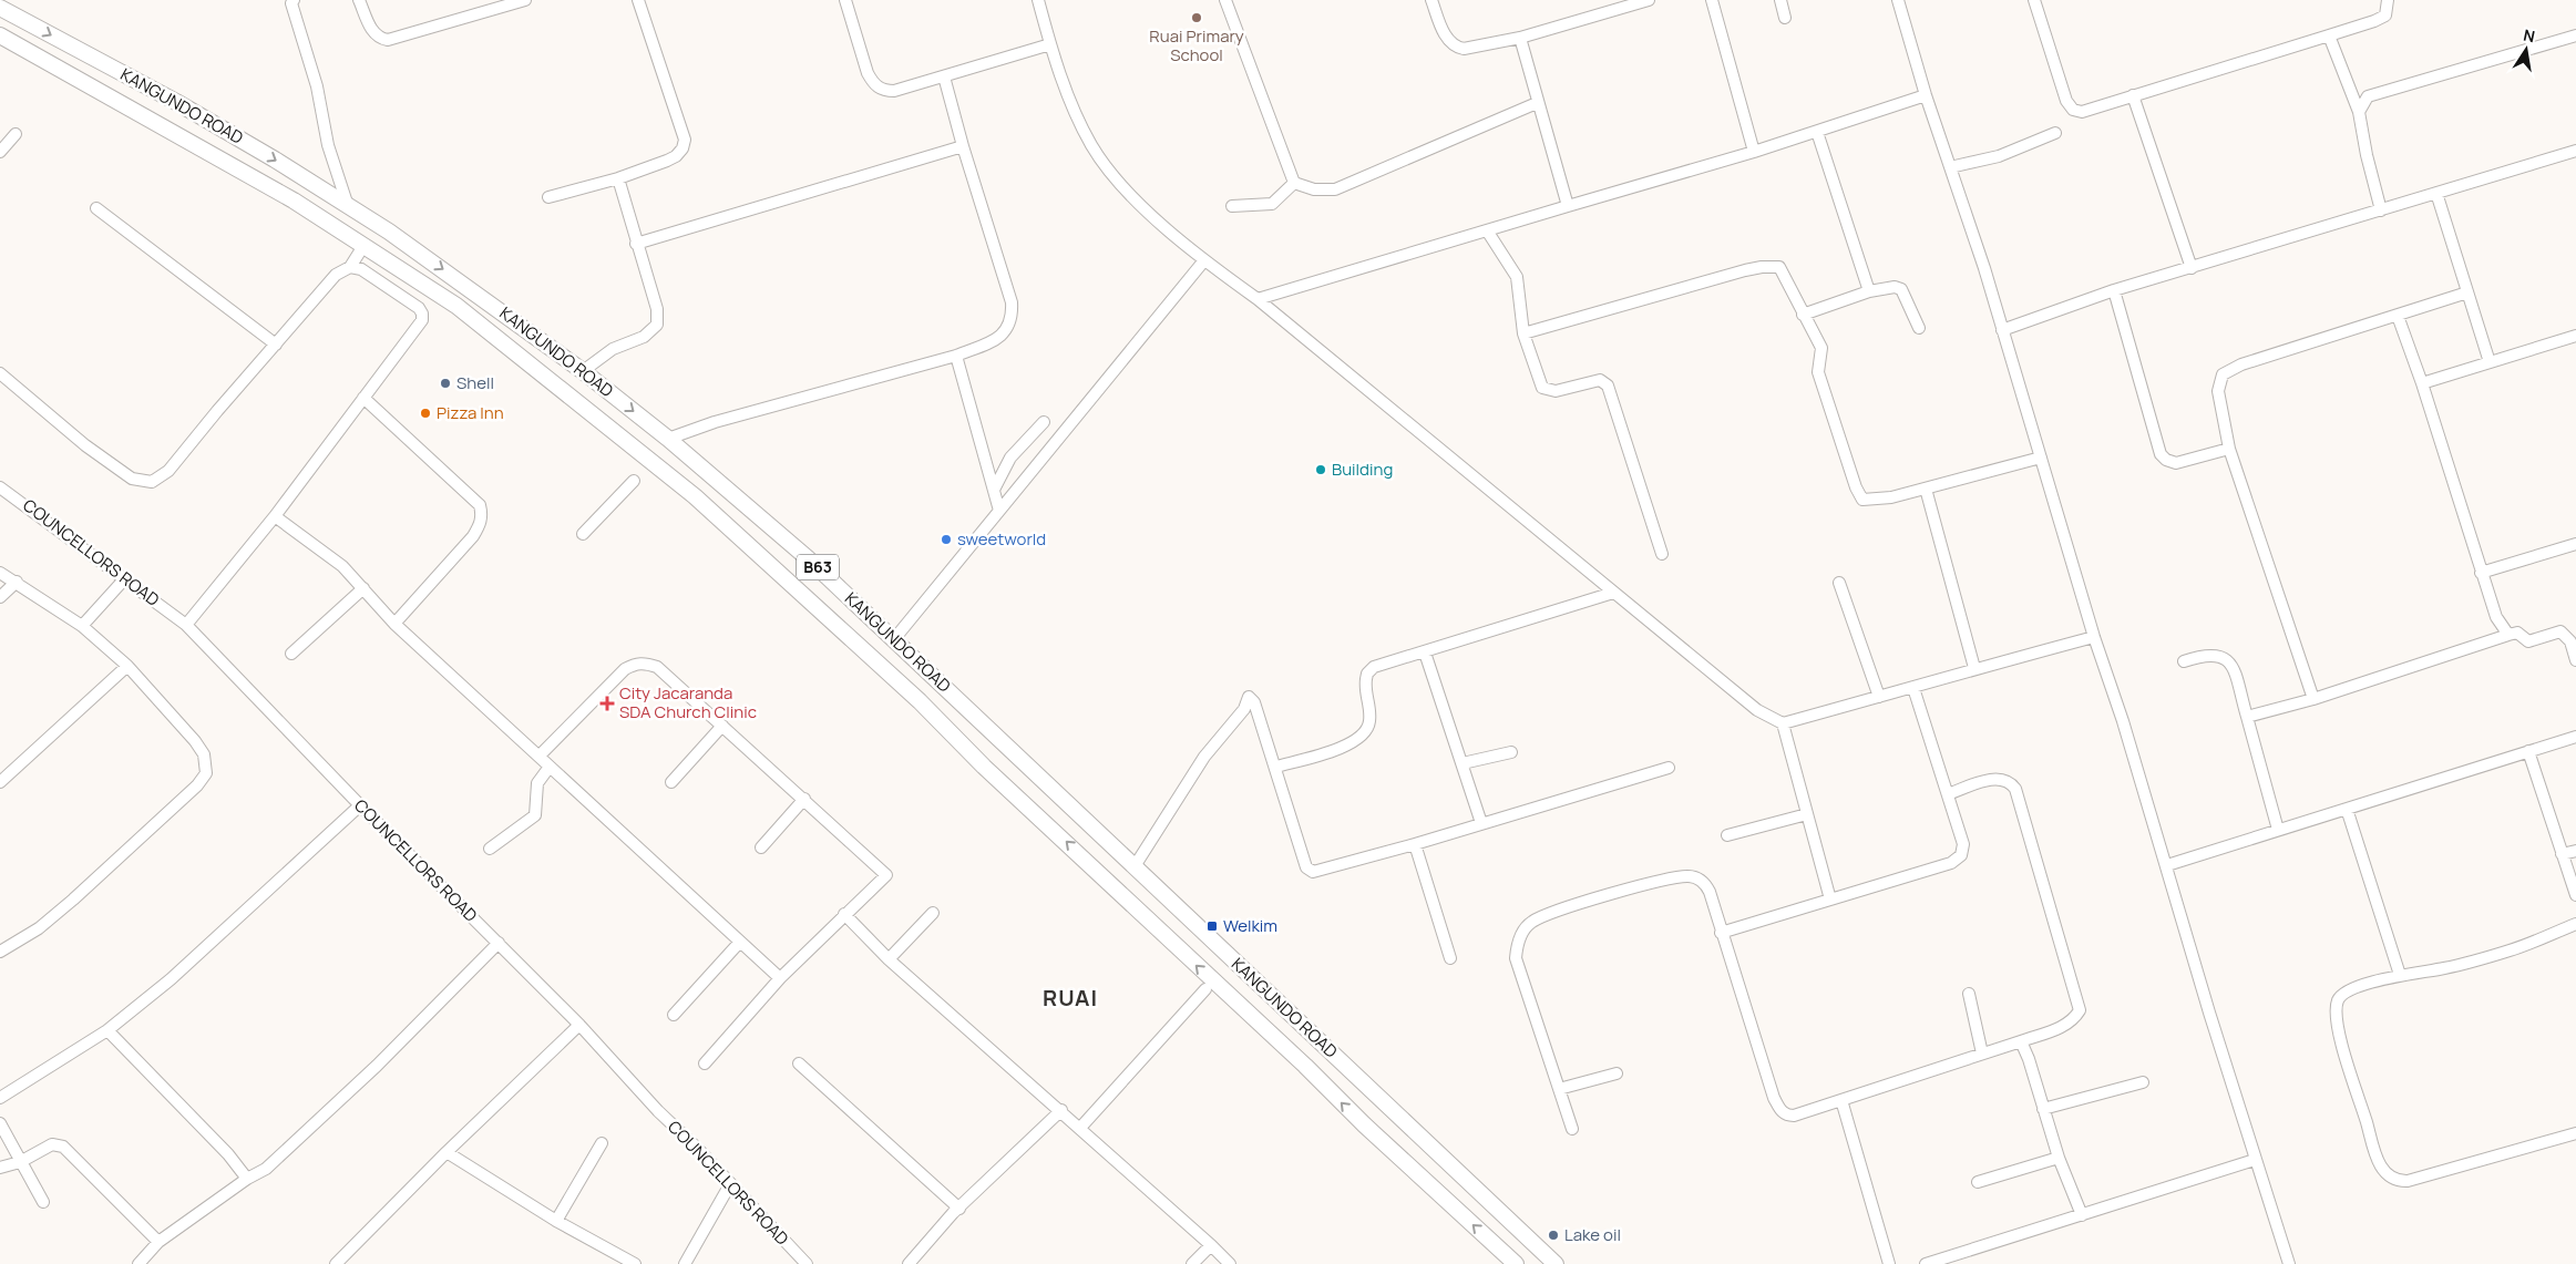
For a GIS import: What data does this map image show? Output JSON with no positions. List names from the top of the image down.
{
  "streets": {
    "highway": ["KANGUNDO ROAD", "B63"],
    "street": ["COUNCELLORS ROAD"]
  },
  "districts": ["RUAI"],
  "places": {
    "other": [
      "Ruai Primary School",
      "Shell",
      "Pizza Inn",
      "Building",
      "sweetworld",
      "Lake oil"
    ],
    "health": ["City Jacaranda SDA Church Clinic"],
    "transit": ["Welkim"]
  },
  "north": "top"
}
